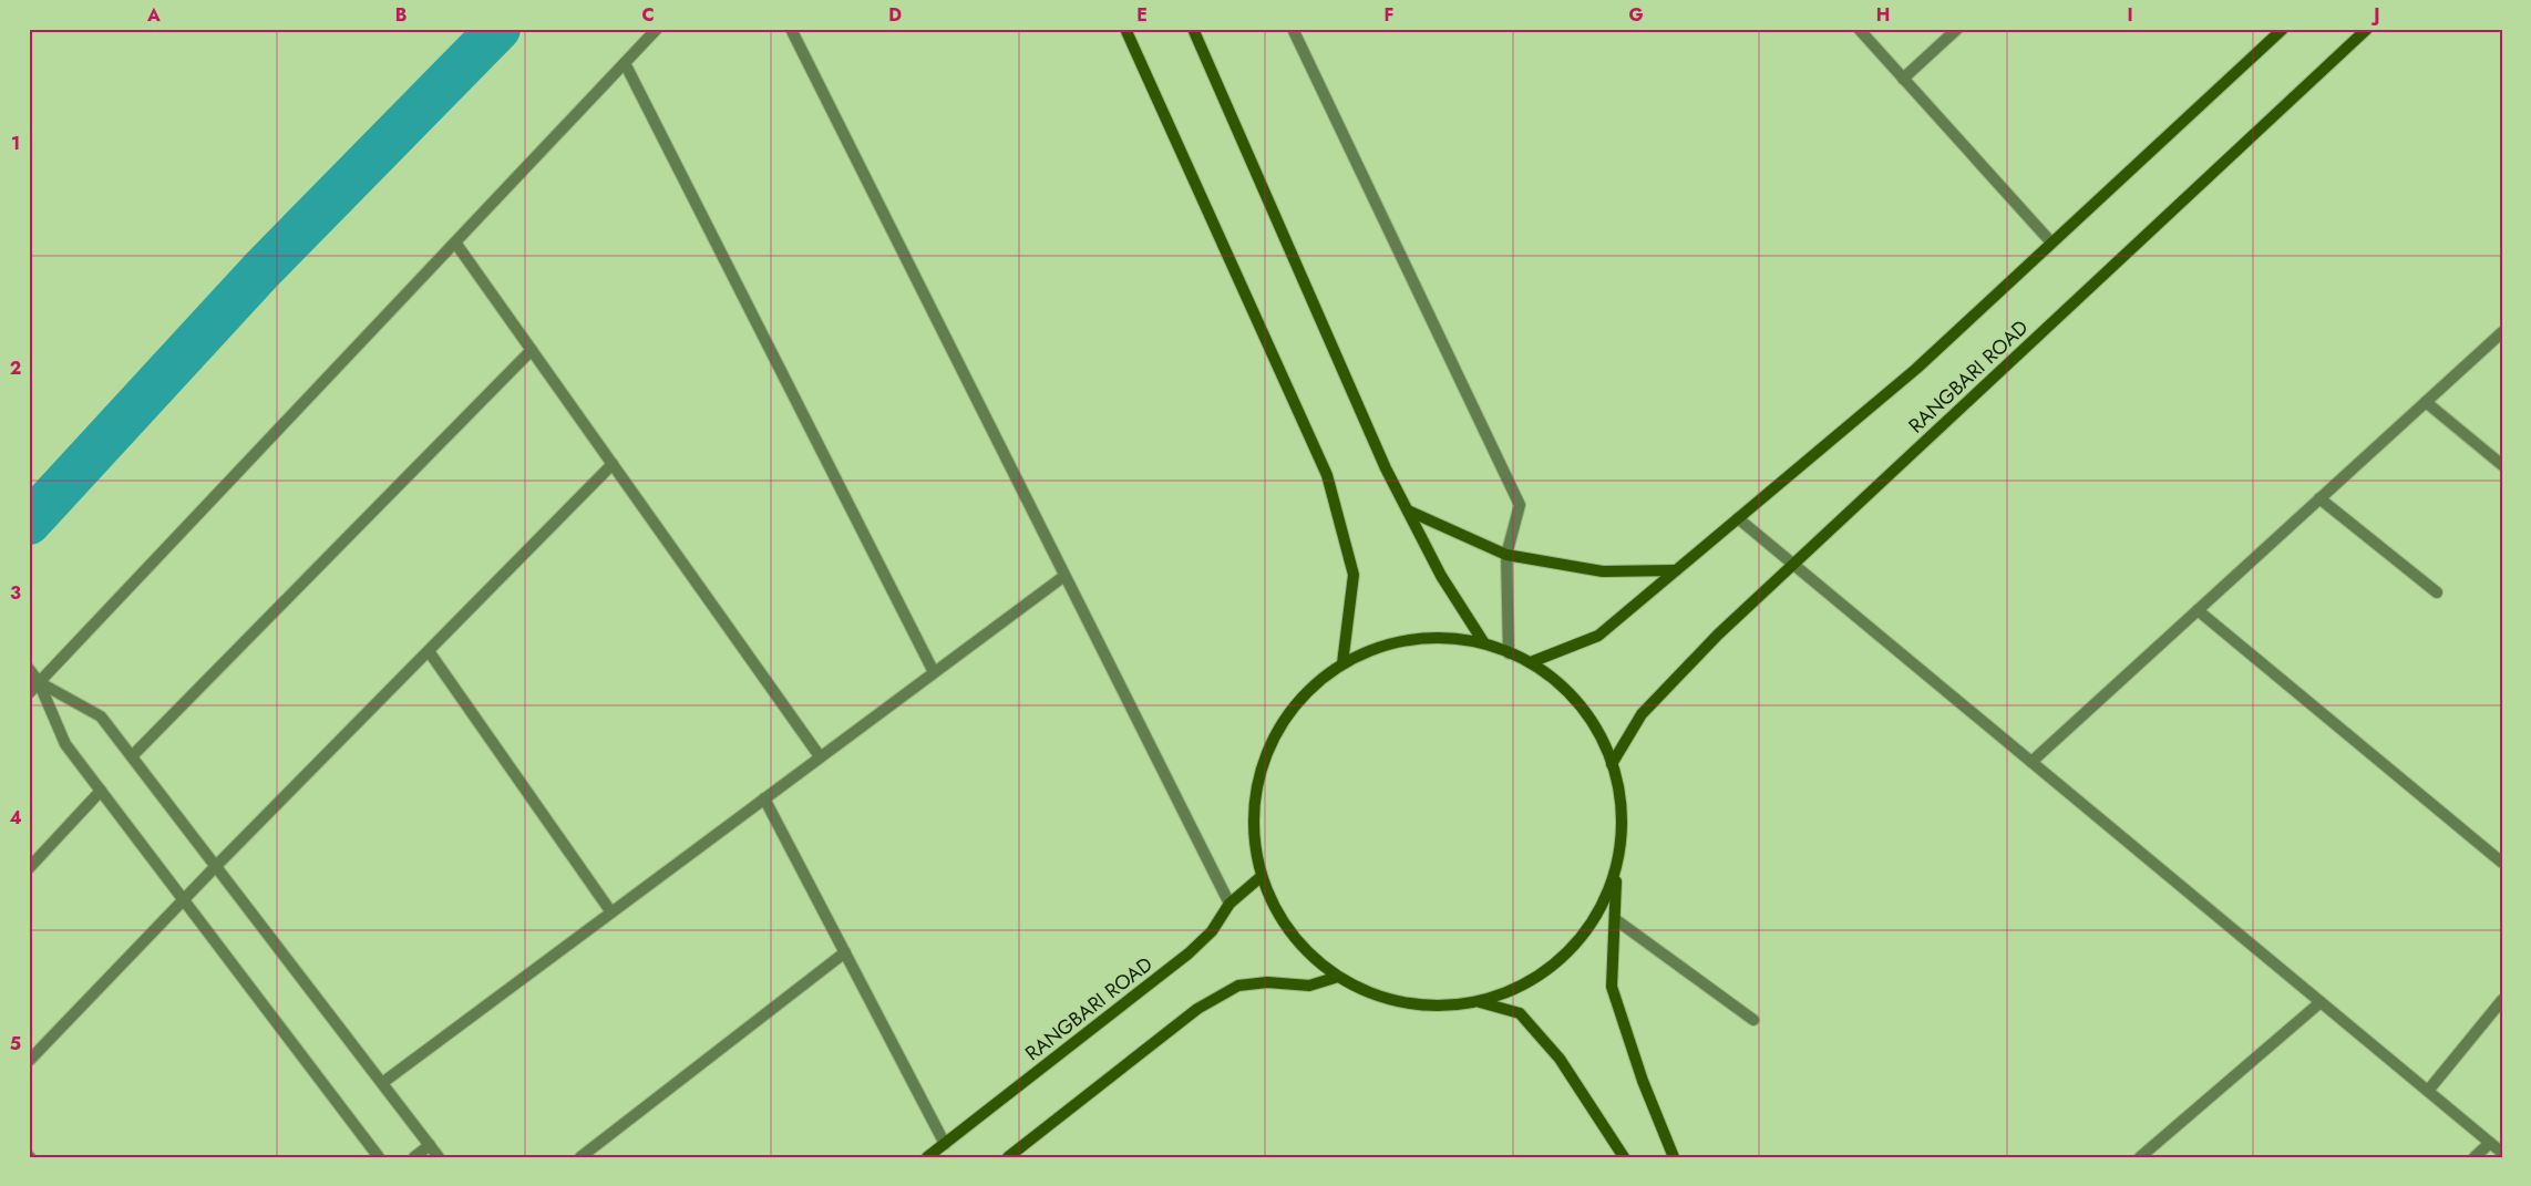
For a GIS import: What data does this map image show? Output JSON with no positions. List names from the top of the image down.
{
  "streets": {
    "street": ["RANGBARI ROAD"]
  },
  "grid": {
    "columns": [
      "A",
      "B",
      "C",
      "D",
      "E",
      "F",
      "G",
      "H",
      "I",
      "J"
    ],
    "rows": [
      "1",
      "2",
      "3",
      "4",
      "5"
    ]
  }
}
